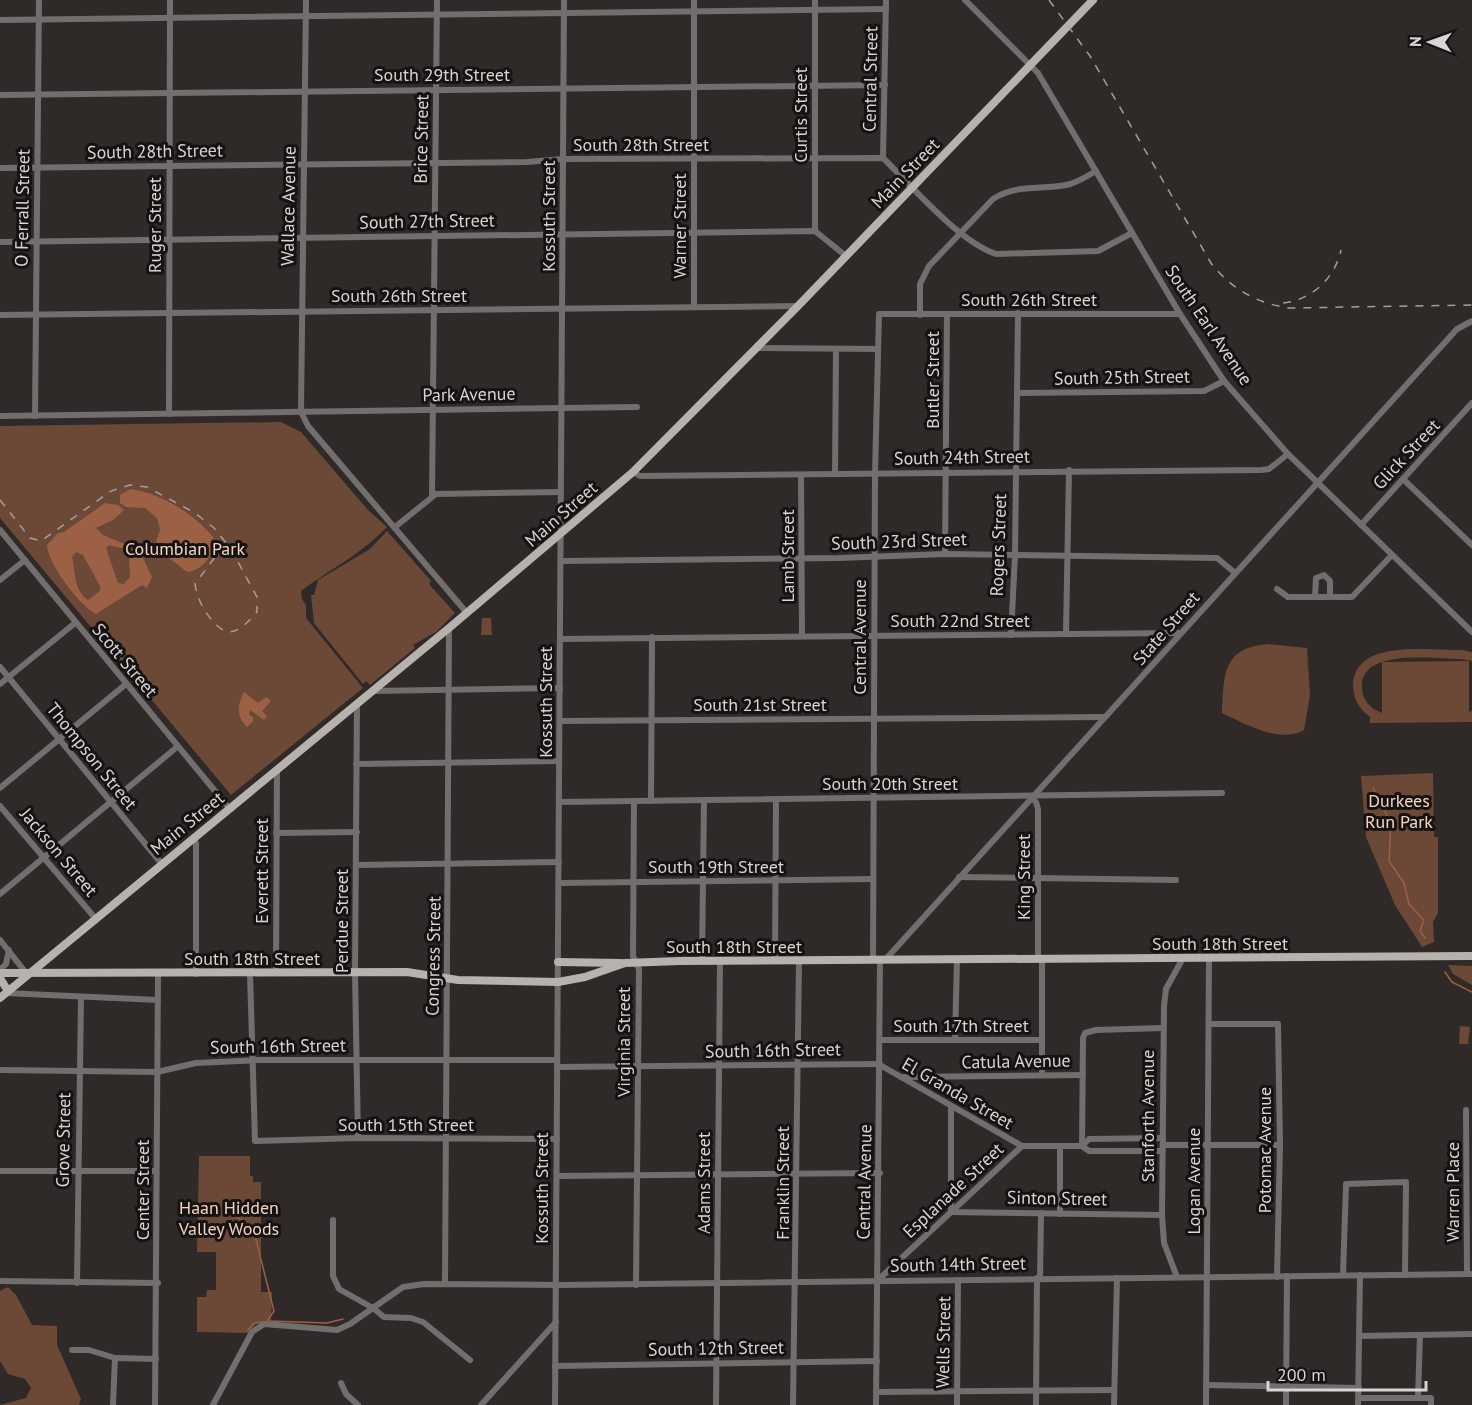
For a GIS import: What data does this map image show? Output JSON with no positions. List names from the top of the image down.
{
  "streets": {
    "main road": ["Main Street", "South 18th Street"],
    "street": [
      "South 29th Street",
      "Central Street",
      "Curtis Street",
      "Brice Street",
      "South 28th Street",
      "Wallace Avenue",
      "O Ferrall Street",
      "Kossuth Street",
      "South 27th Street",
      "Ruger Street",
      "Warner Street",
      "South 26th Street",
      "South Earl Avenue",
      "South 25th Street",
      "Butler Street",
      "Park Avenue",
      "Glick Street",
      "South 24th Street",
      "South 23rd Street",
      "Rogers Street",
      "Lamb Street",
      "South 22nd Street",
      "State Street",
      "Central Avenue",
      "Scott Street",
      "South 21st Street",
      "Thompson Street",
      "South 20th Street",
      "Jackson Street",
      "South 19th Street",
      "Everett Street",
      "King Street",
      "Perdue Street",
      "Congress Street",
      "South 17th Street",
      "Virginia Street",
      "South 16th Street",
      "Catula Avenue",
      "El Granda Street",
      "Stanforth Avenue",
      "South 15th Street",
      "Grove Street",
      "Potomac Avenue",
      "Logan Avenue",
      "Adams Street",
      "Franklin Street",
      "Center Street",
      "Esplanade Street",
      "Warren Place",
      "Sinton Street",
      "South 14th Street",
      "Wells Street",
      "South 12th Street"
    ]
  },
  "crossings": [
    ["South 29th Street", "Central Street"],
    ["South 29th Street", "Curtis Street"],
    ["South 29th Street", "Brice Street"],
    ["South 29th Street", "Wallace Avenue"],
    ["South 29th Street", "O Ferrall Street"],
    ["South 29th Street", "Kossuth Street"],
    ["South 29th Street", "Ruger Street"],
    ["South 29th Street", "Warner Street"],
    ["Central Street", "South 28th Street"],
    ["Curtis Street", "South 28th Street"],
    ["Curtis Street", "South 27th Street"],
    ["Brice Street", "South 28th Street"],
    ["Brice Street", "South 27th Street"],
    ["Brice Street", "South 26th Street"],
    ["Brice Street", "Park Avenue"],
    ["South 28th Street", "Wallace Avenue"],
    ["South 28th Street", "O Ferrall Street"],
    ["South 28th Street", "Kossuth Street"],
    ["South 28th Street", "Ruger Street"],
    ["South 28th Street", "Warner Street"],
    ["Main Street", "Kossuth Street"],
    ["Main Street", "South 26th Street"],
    ["Main Street", "South Earl Avenue"],
    ["Main Street", "South 24th Street"],
    ["Main Street", "Scott Street"],
    ["Main Street", "Thompson Street"],
    ["Main Street", "Jackson Street"],
    ["Main Street", "Everett Street"],
    ["Main Street", "Perdue Street"],
    ["Main Street", "South 18th Street"],
    ["Main Street", "Congress Street"],
    ["Wallace Avenue", "South 27th Street"],
    ["Wallace Avenue", "South 26th Street"],
    ["Wallace Avenue", "Park Avenue"],
    ["O Ferrall Street", "South 27th Street"],
    ["O Ferrall Street", "South 26th Street"],
    ["O Ferrall Street", "Park Avenue"],
    ["Kossuth Street", "South 27th Street"],
    ["Kossuth Street", "South 26th Street"],
    ["Kossuth Street", "Park Avenue"],
    ["Kossuth Street", "South 23rd Street"],
    ["Kossuth Street", "South 22nd Street"],
    ["Kossuth Street", "South 21st Street"],
    ["Kossuth Street", "South 20th Street"],
    ["Kossuth Street", "South 19th Street"],
    ["Kossuth Street", "South 18th Street"],
    ["Kossuth Street", "South 16th Street"],
    ["Kossuth Street", "South 15th Street"],
    ["Kossuth Street", "South 14th Street"],
    ["Kossuth Street", "South 12th Street"],
    ["South 27th Street", "Ruger Street"],
    ["South 27th Street", "Warner Street"],
    ["Ruger Street", "South 26th Street"],
    ["Ruger Street", "Park Avenue"],
    ["Warner Street", "South 26th Street"],
    ["South 26th Street", "South Earl Avenue"],
    ["South 26th Street", "Butler Street"],
    ["South 26th Street", "Rogers Street"],
    ["South 26th Street", "Central Avenue"],
    ["South Earl Avenue", "South 25th Street"],
    ["South Earl Avenue", "Glick Street"],
    ["South Earl Avenue", "South 24th Street"],
    ["South Earl Avenue", "State Street"],
    ["South 25th Street", "Rogers Street"],
    ["Butler Street", "South 24th Street"],
    ["Butler Street", "South 23rd Street"],
    ["South 24th Street", "Rogers Street"],
    ["South 24th Street", "Lamb Street"],
    ["South 24th Street", "Central Avenue"],
    ["South 23rd Street", "Rogers Street"],
    ["South 23rd Street", "Lamb Street"],
    ["South 23rd Street", "State Street"],
    ["South 23rd Street", "Central Avenue"],
    ["Rogers Street", "South 22nd Street"],
    ["Lamb Street", "South 22nd Street"],
    ["South 22nd Street", "State Street"],
    ["South 22nd Street", "Central Avenue"],
    ["State Street", "Central Avenue"],
    ["State Street", "South 21st Street"],
    ["State Street", "South 20th Street"],
    ["State Street", "King Street"],
    ["State Street", "South 18th Street"],
    ["Central Avenue", "South 21st Street"],
    ["Central Avenue", "South 20th Street"],
    ["Central Avenue", "South 19th Street"],
    ["Central Avenue", "South 18th Street"],
    ["Central Avenue", "South 17th Street"],
    ["Central Avenue", "South 16th Street"],
    ["Central Avenue", "El Granda Street"],
    ["Central Avenue", "Esplanade Street"],
    ["Central Avenue", "South 14th Street"],
    ["Central Avenue", "South 12th Street"],
    ["South 20th Street", "King Street"],
    ["South 20th Street", "Virginia Street"],
    ["South 19th Street", "Virginia Street"],
    ["Everett Street", "South 18th Street"],
    ["King Street", "South 18th Street"],
    ["King Street", "South 17th Street"],
    ["King Street", "Catula Avenue"],
    ["Perdue Street", "South 18th Street"],
    ["Perdue Street", "South 16th Street"],
    ["Perdue Street", "South 15th Street"],
    ["South 18th Street", "Congress Street"],
    ["South 18th Street", "Virginia Street"],
    ["South 18th Street", "Stanforth Avenue"],
    ["South 18th Street", "Logan Avenue"],
    ["South 18th Street", "Adams Street"],
    ["South 18th Street", "Franklin Street"],
    ["South 18th Street", "Center Street"],
    ["Congress Street", "South 16th Street"],
    ["Congress Street", "South 15th Street"],
    ["Congress Street", "South 14th Street"],
    ["Virginia Street", "South 16th Street"],
    ["Virginia Street", "South 14th Street"],
    ["South 16th Street", "El Granda Street"],
    ["South 16th Street", "South 15th Street"],
    ["South 16th Street", "Grove Street"],
    ["South 16th Street", "Adams Street"],
    ["South 16th Street", "Franklin Street"],
    ["South 16th Street", "Center Street"],
    ["Catula Avenue", "El Granda Street"],
    ["Catula Avenue", "Stanforth Avenue"],
    ["El Granda Street", "Esplanade Street"],
    ["Stanforth Avenue", "Sinton Street"],
    ["Stanforth Avenue", "South 14th Street"],
    ["Potomac Avenue", "Logan Avenue"],
    ["Potomac Avenue", "South 14th Street"],
    ["Logan Avenue", "South 14th Street"],
    ["Adams Street", "South 14th Street"],
    ["Adams Street", "South 12th Street"],
    ["Franklin Street", "South 14th Street"],
    ["Franklin Street", "South 12th Street"],
    ["Esplanade Street", "Sinton Street"],
    ["Esplanade Street", "South 14th Street"],
    ["Warren Place", "South 14th Street"],
    ["South 14th Street", "Wells Street"]
  ],
  "parks": ["Columbian Park", "Durkees Run Park", "Haan Hidden Valley Woods"],
  "scale_bar": "200 m",
  "north": "left"
}
